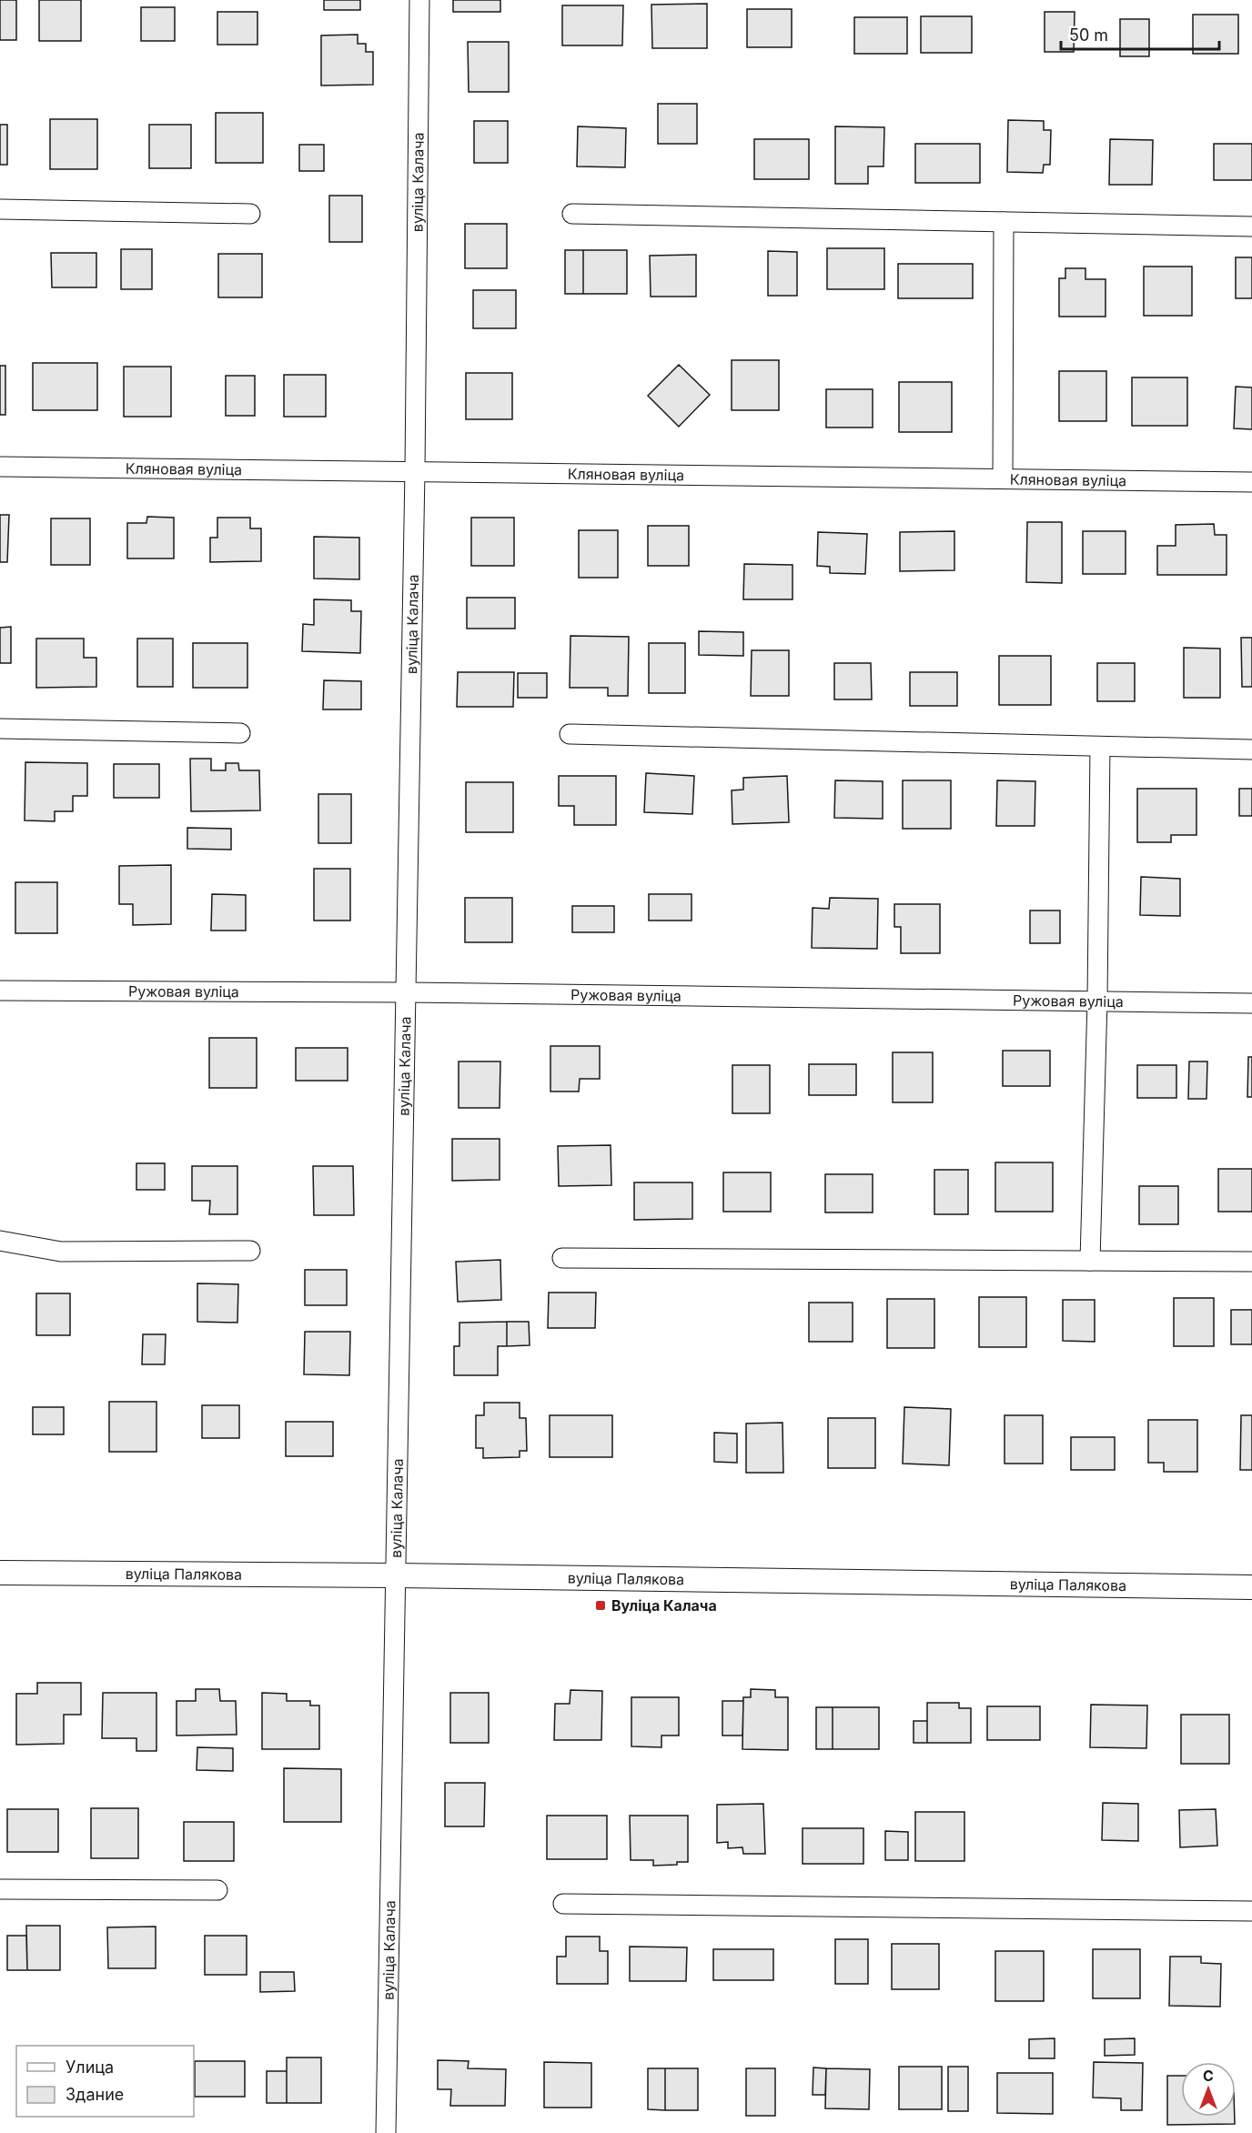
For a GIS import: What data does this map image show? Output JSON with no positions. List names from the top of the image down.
{
  "streets": {
    "street": [
      "вуліца Калача",
      "Кляновая вуліца",
      "Ружовая вуліца",
      "вуліца Палякова"
    ]
  },
  "crossings": [
    ["вуліца Калача", "Кляновая вуліца"],
    ["вуліца Калача", "Ружовая вуліца"],
    ["вуліца Калача", "вуліца Палякова"]
  ],
  "places": {
    "transit": ["Вуліца Калача"]
  },
  "legend": ["Улица", "Здание"],
  "scale_bar": "50 m",
  "north": "top"
}
